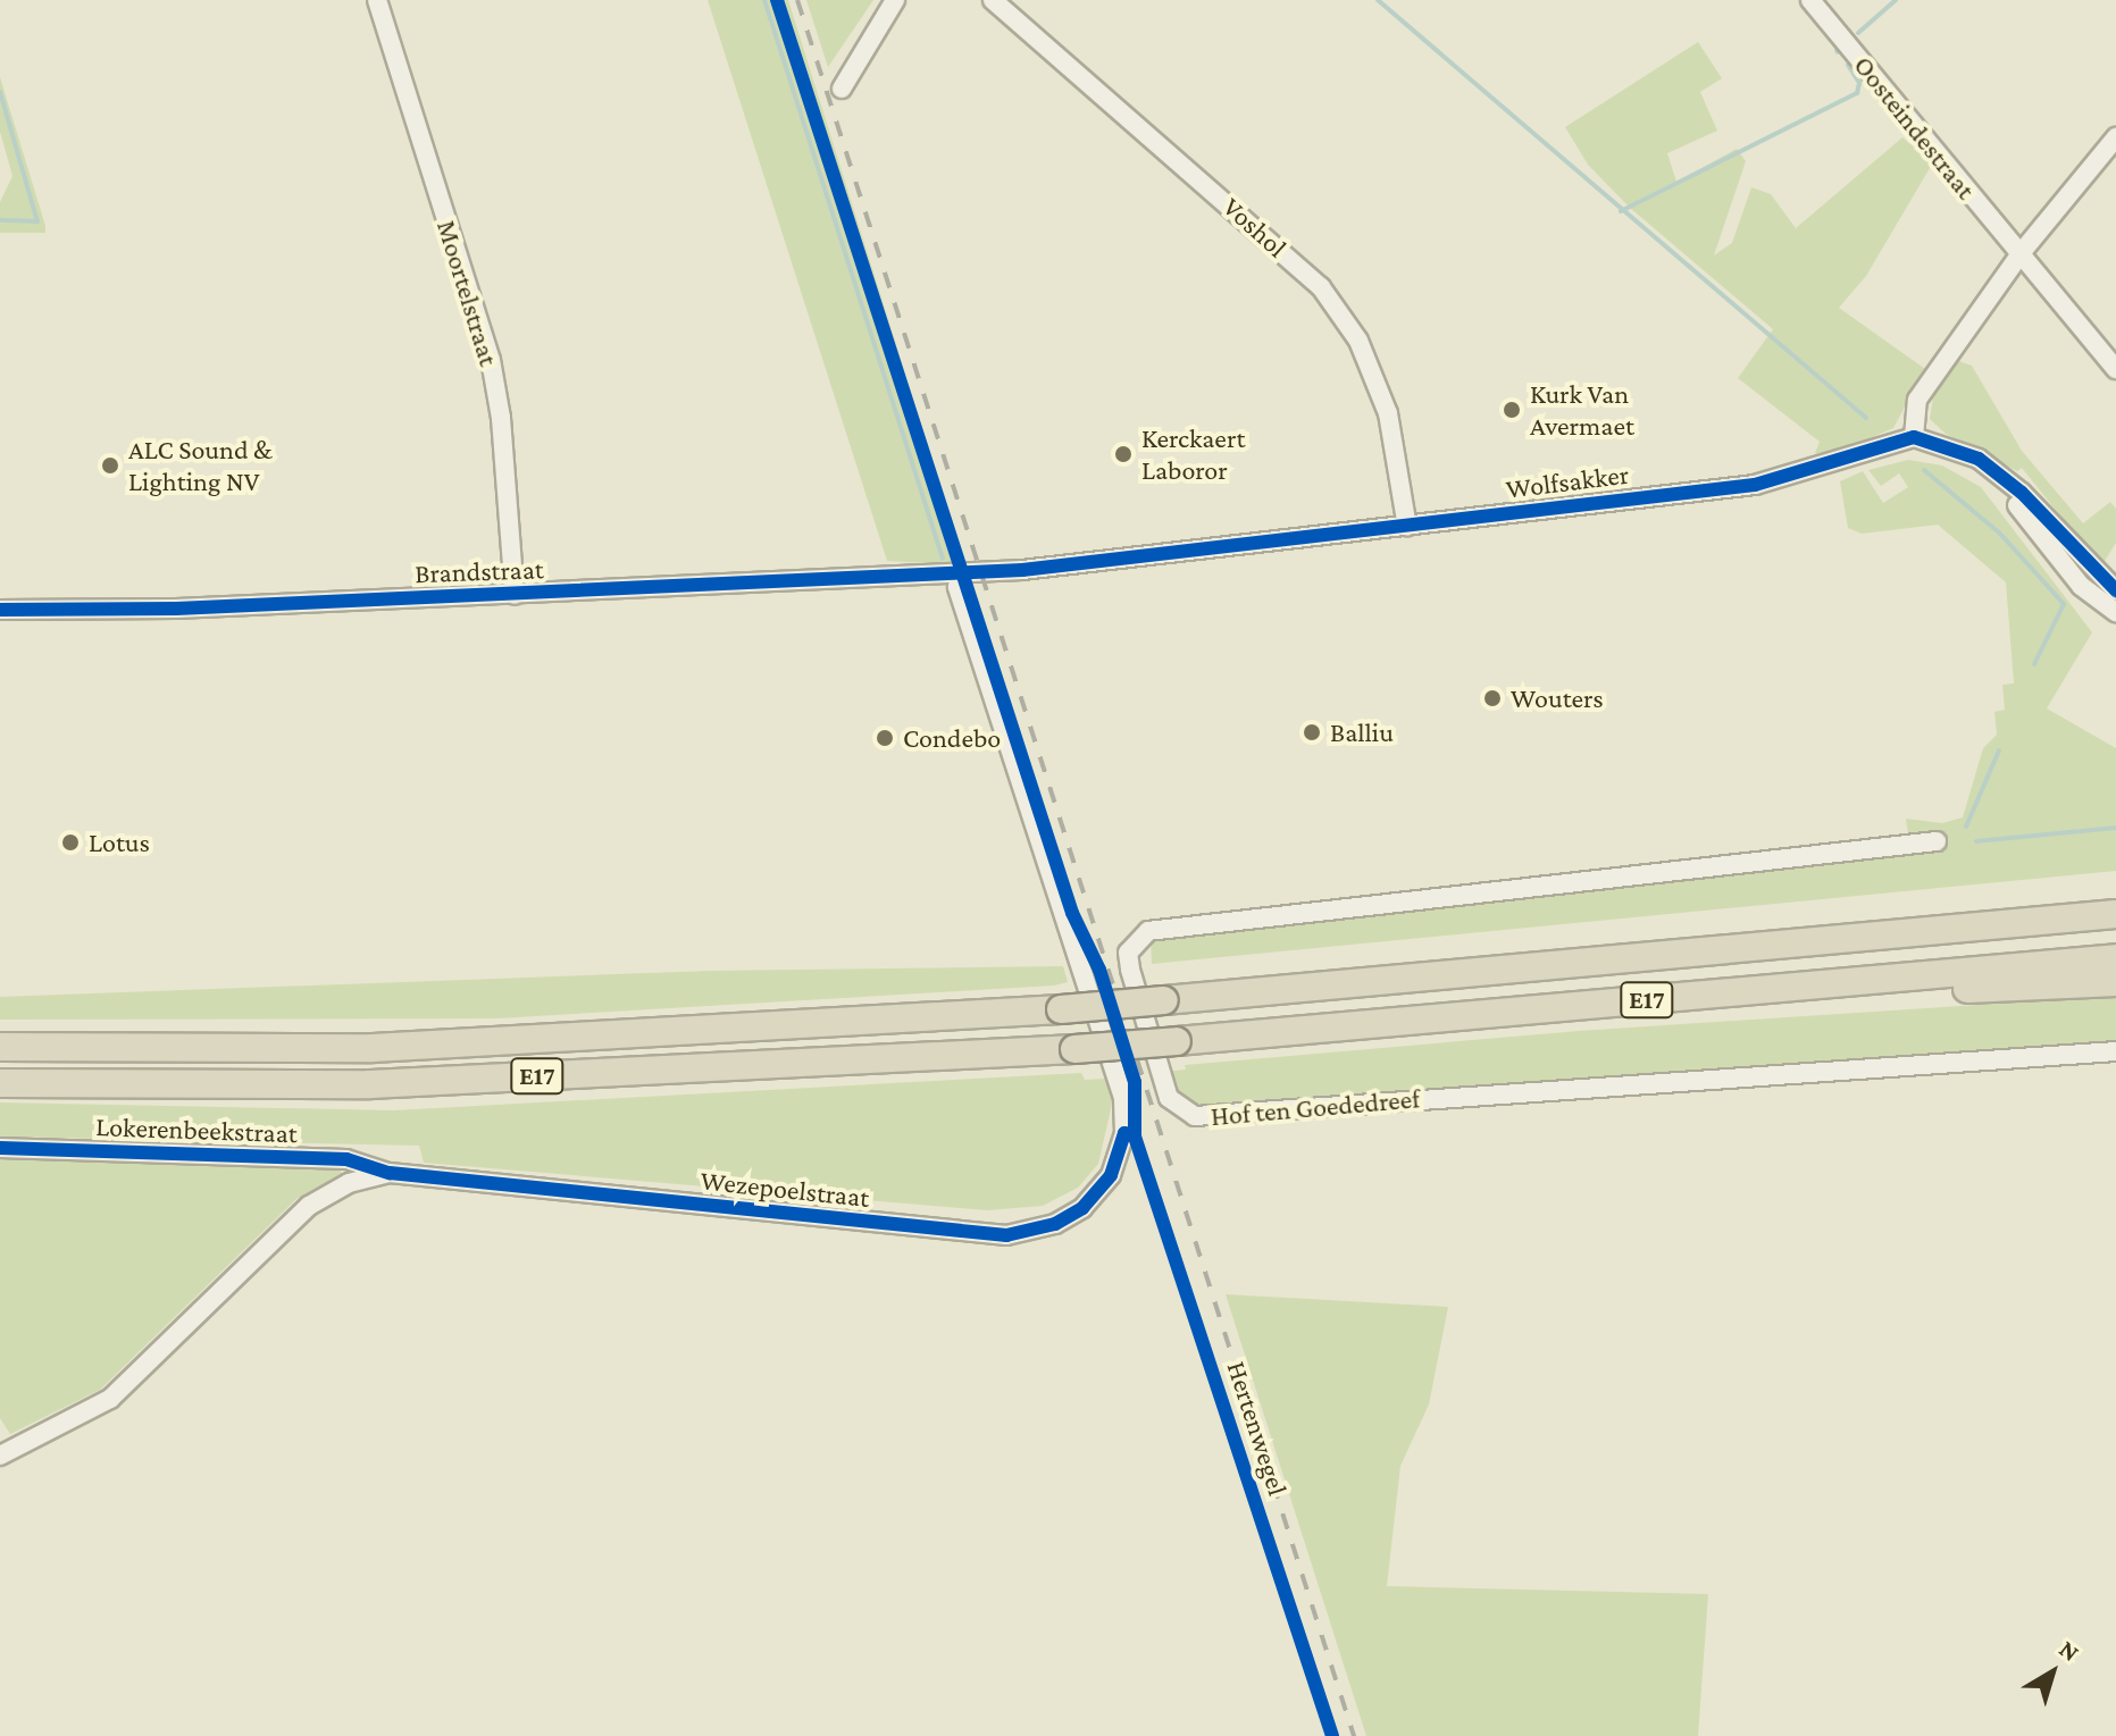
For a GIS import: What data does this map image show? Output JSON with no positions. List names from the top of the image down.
{
  "streets": {
    "highway": ["E17"],
    "street": [
      "Oosteindestraat",
      "Voshol",
      "Moortelstraat",
      "Wolfsakker",
      "Brandstraat",
      "Hof ten Goededreef",
      "Lokerenbeekstraat",
      "Wezepoelstraat"
    ],
    "cycle path": ["Hertenwegel"]
  },
  "crossings": [
    ["Voshol", "Wolfsakker"],
    ["Moortelstraat", "Brandstraat"],
    ["Wolfsakker", "Brandstraat"],
    ["Wolfsakker", "Wezepoelstraat"],
    ["Brandstraat", "Wezepoelstraat"],
    ["Lokerenbeekstraat", "Wezepoelstraat"]
  ],
  "places": [
    "Kurk Van Avermaet",
    "Kerckaert Laboror",
    "ALC Sound & Lighting NV",
    "Wouters",
    "Balliu",
    "Condebo",
    "Lotus"
  ],
  "north": "top right"
}
